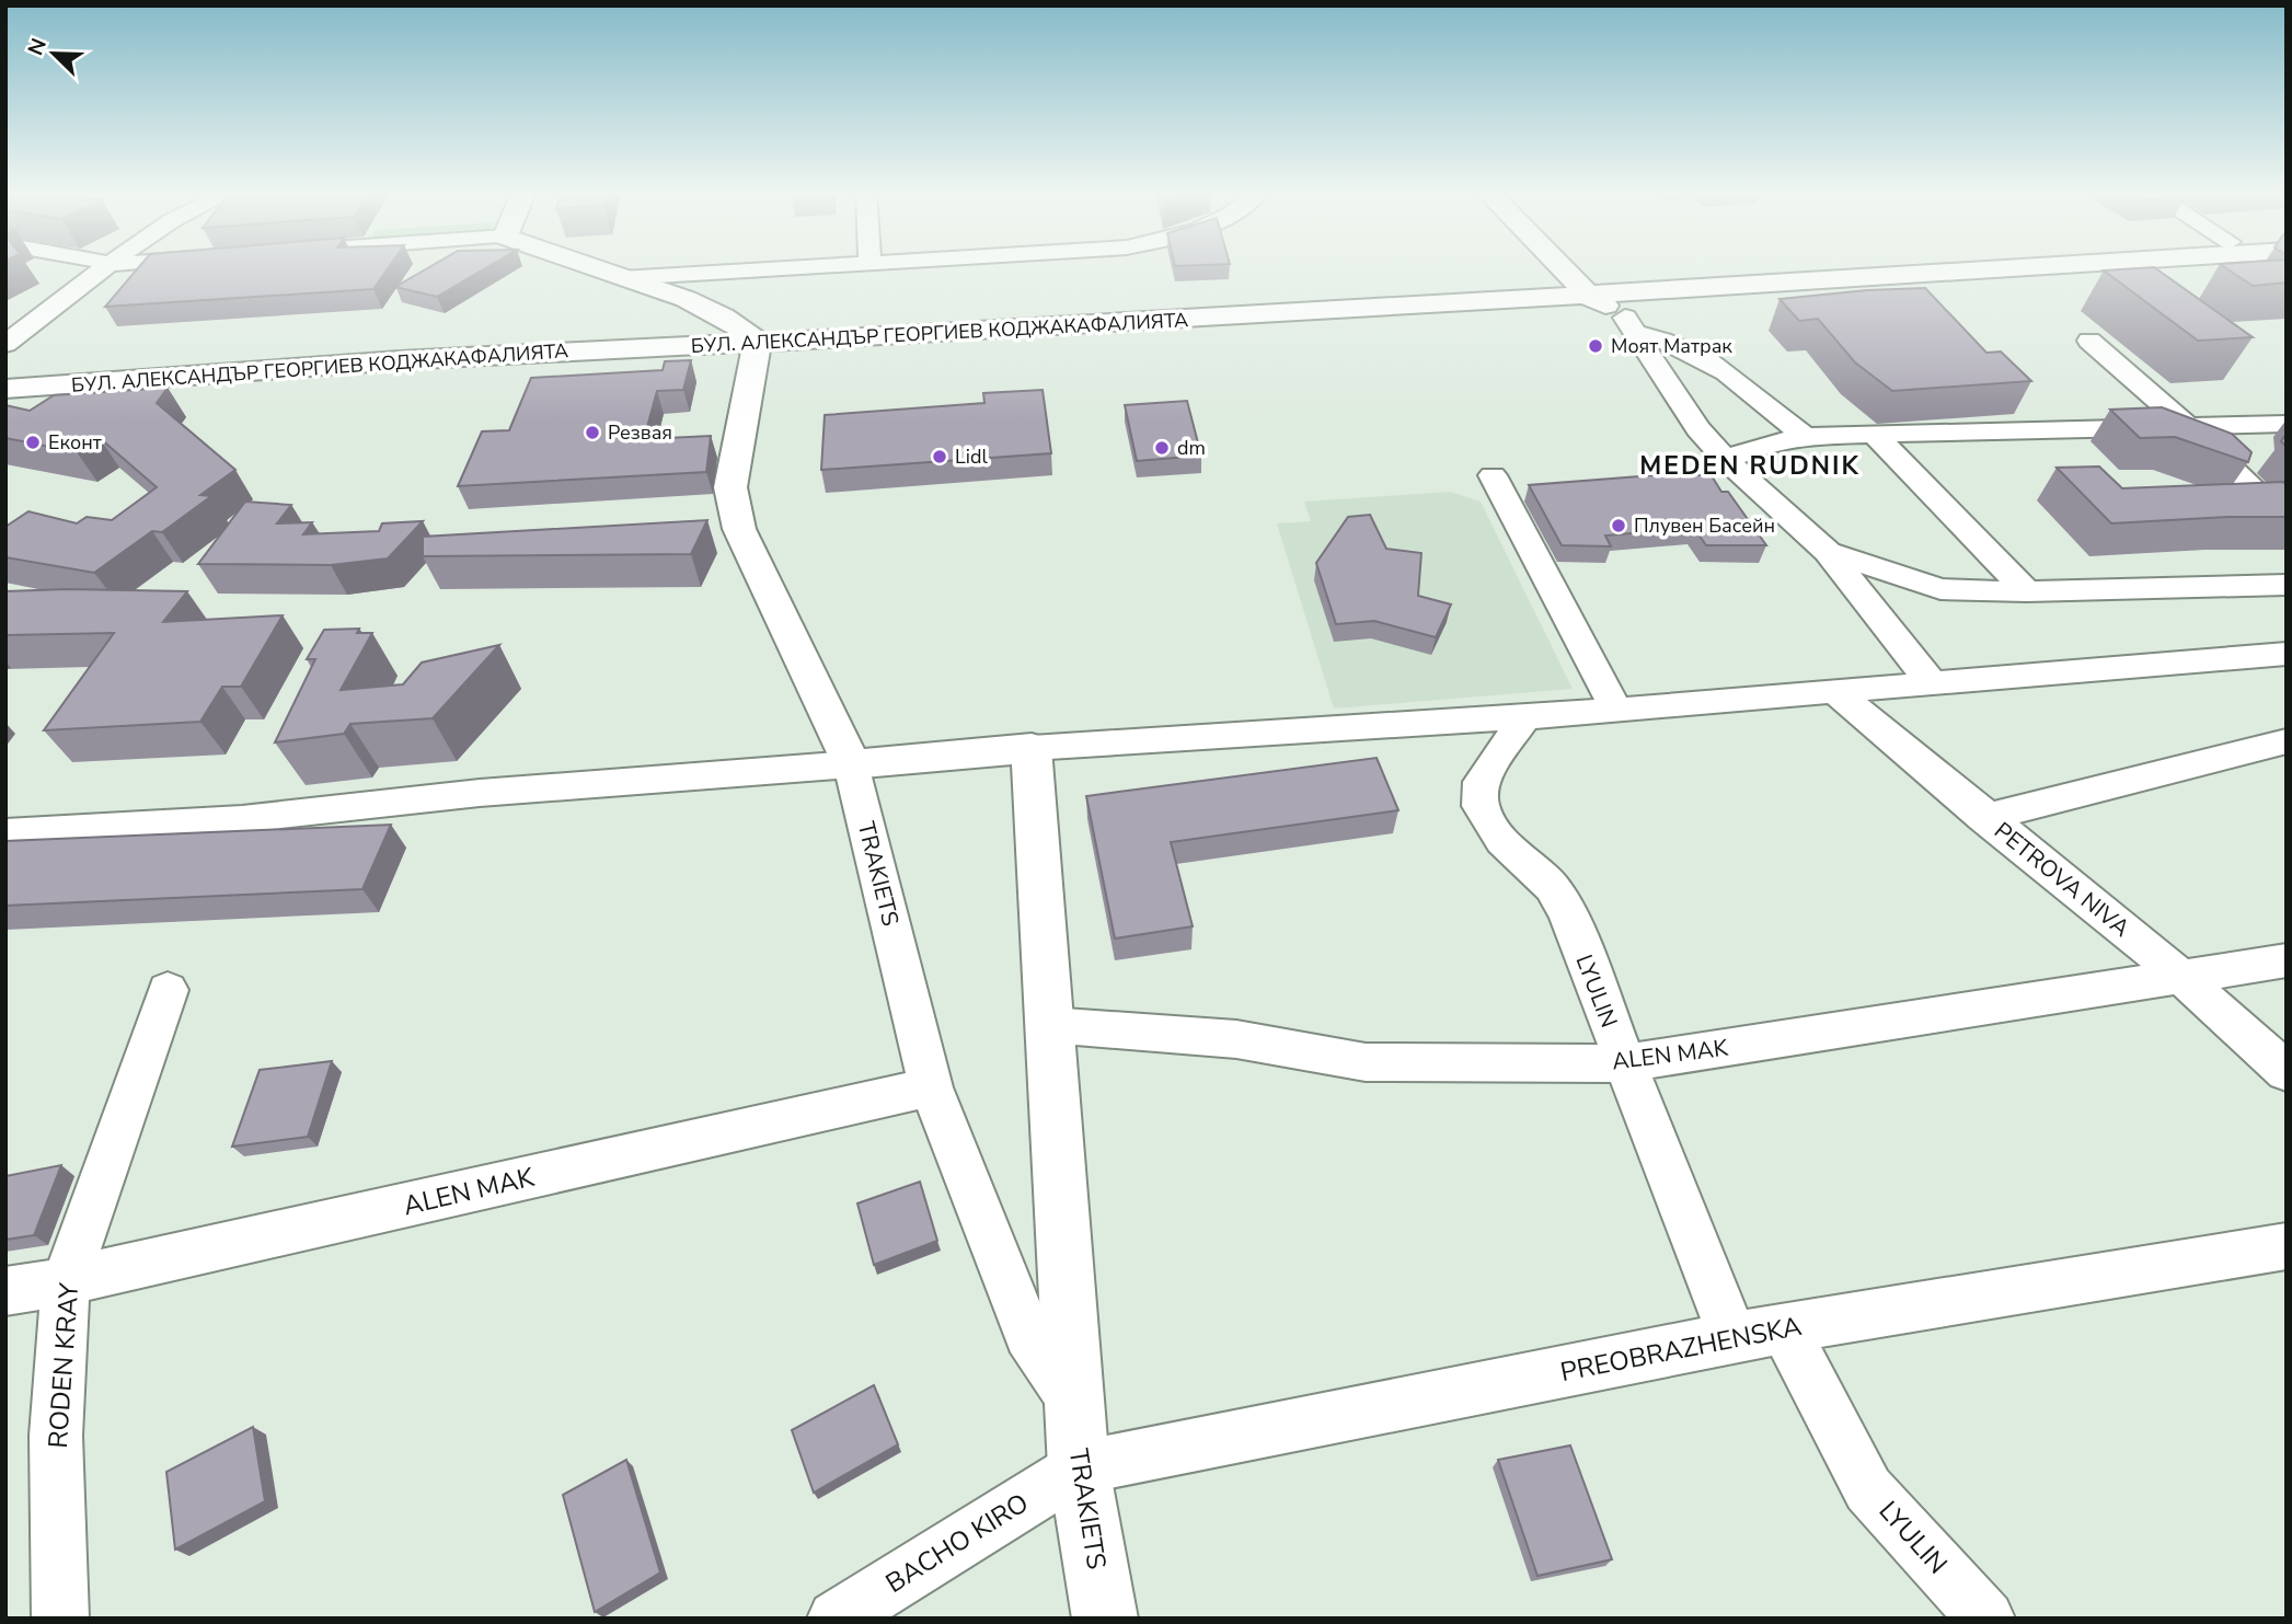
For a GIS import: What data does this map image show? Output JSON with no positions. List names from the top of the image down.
{
  "streets": {
    "main road": ["БУЛ. АЛЕКСАНДЪР ГЕОРГИЕВ КОДЖАКАФАЛИЯТА", "TRAKIETS"],
    "street": [
      "PETROVA NIVA",
      "LYULIN",
      "ALEN MAK",
      "PREOBRAZHENSKA",
      "RODEN KRAY",
      "BACHO KIRO"
    ]
  },
  "crossings": [
    ["БУЛ. АЛЕКСАНДЪР ГЕОРГИЕВ КОДЖАКАФАЛИЯТА", "TRAKIETS"],
    ["TRAKIETS", "ALEN MAK"],
    ["TRAKIETS", "PREOBRAZHENSKA"],
    ["TRAKIETS", "BACHO KIRO"],
    ["PETROVA NIVA", "ALEN MAK"],
    ["LYULIN", "ALEN MAK"],
    ["LYULIN", "PREOBRAZHENSKA"],
    ["ALEN MAK", "RODEN KRAY"],
    ["PREOBRAZHENSKA", "BACHO KIRO"]
  ],
  "districts": ["MEDEN RUDNIK"],
  "places": [
    "Моят Матрак",
    "Резвая",
    "Еконт",
    "dm",
    "Lidl",
    "Плувен Басейн"
  ],
  "north": "top left"
}
